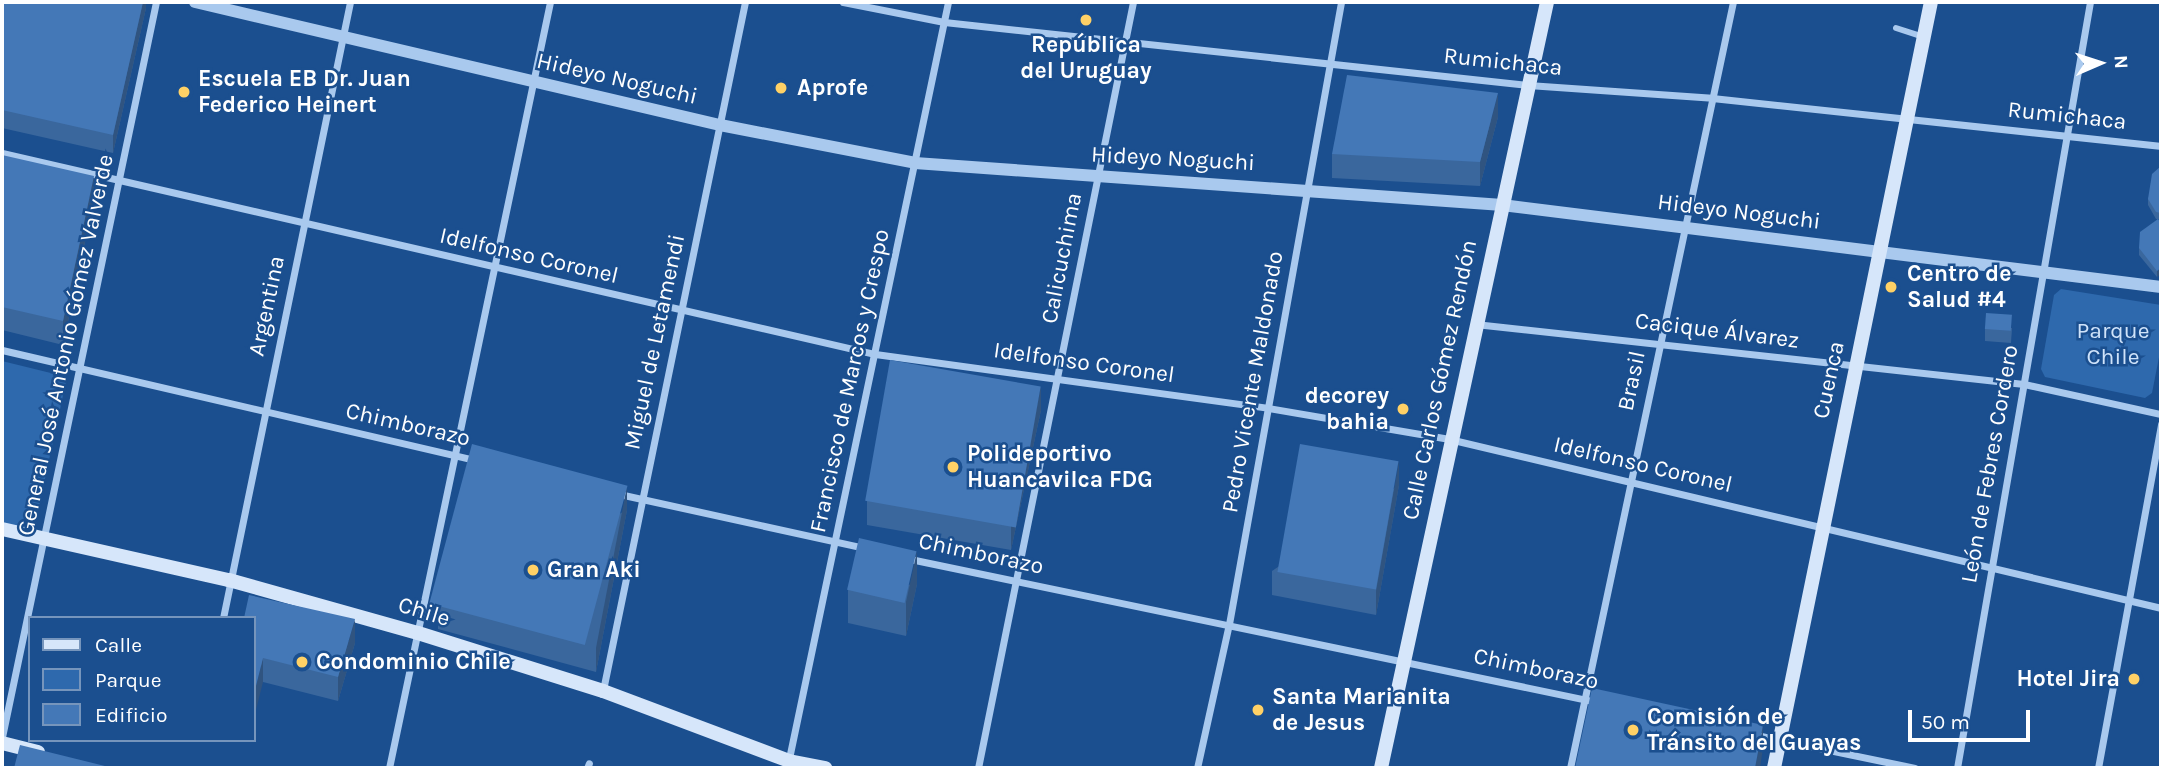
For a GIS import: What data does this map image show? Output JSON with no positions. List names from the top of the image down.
{
  "streets": {
    "main road": ["Calle Carlos Gómez Rendón", "Cuenca", "Chile"],
    "street": [
      "Rumichaca",
      "Hideyo Noguchi",
      "Idelfonso Coronel",
      "Calicuchima",
      "Argentina",
      "Cacique Álvarez",
      "Miguel de Letamendi",
      "General José Antonio Gómez Valverde",
      "Francisco de Marcos y Crespo",
      "Brasil",
      "Pedro Vicente Maldonado",
      "Chimborazo",
      "León de Febres Cordero"
    ]
  },
  "crossings": [
    ["Rumichaca", "Calicuchima"],
    ["Rumichaca", "Calle Carlos Gómez Rendón"],
    ["Rumichaca", "Cuenca"],
    ["Rumichaca", "Francisco de Marcos y Crespo"],
    ["Rumichaca", "Brasil"],
    ["Rumichaca", "Pedro Vicente Maldonado"],
    ["Rumichaca", "León de Febres Cordero"],
    ["Hideyo Noguchi", "Calicuchima"],
    ["Hideyo Noguchi", "Argentina"],
    ["Hideyo Noguchi", "Miguel de Letamendi"],
    ["Hideyo Noguchi", "Calle Carlos Gómez Rendón"],
    ["Hideyo Noguchi", "Cuenca"],
    ["Hideyo Noguchi", "Francisco de Marcos y Crespo"],
    ["Hideyo Noguchi", "Brasil"],
    ["Hideyo Noguchi", "Pedro Vicente Maldonado"],
    ["Hideyo Noguchi", "León de Febres Cordero"],
    ["Idelfonso Coronel", "Calicuchima"],
    ["Idelfonso Coronel", "Argentina"],
    ["Idelfonso Coronel", "Miguel de Letamendi"],
    ["Idelfonso Coronel", "General José Antonio Gómez Valverde"],
    ["Idelfonso Coronel", "Calle Carlos Gómez Rendón"],
    ["Idelfonso Coronel", "Cuenca"],
    ["Idelfonso Coronel", "Francisco de Marcos y Crespo"],
    ["Idelfonso Coronel", "Brasil"],
    ["Idelfonso Coronel", "Pedro Vicente Maldonado"],
    ["Idelfonso Coronel", "León de Febres Cordero"],
    ["Calicuchima", "Chimborazo"],
    ["Argentina", "Chimborazo"],
    ["Argentina", "Chile"],
    ["Cacique Álvarez", "Calle Carlos Gómez Rendón"],
    ["Cacique Álvarez", "Cuenca"],
    ["Cacique Álvarez", "Brasil"],
    ["Cacique Álvarez", "León de Febres Cordero"],
    ["Miguel de Letamendi", "Chile"],
    ["General José Antonio Gómez Valverde", "Chimborazo"],
    ["General José Antonio Gómez Valverde", "Chile"],
    ["Calle Carlos Gómez Rendón", "Chimborazo"],
    ["Francisco de Marcos y Crespo", "Chile"],
    ["Brasil", "Chimborazo"],
    ["Pedro Vicente Maldonado", "Chimborazo"]
  ],
  "parks": ["Parque Chile"],
  "places": [
    "República del Uruguay",
    "Aprofe",
    "Escuela EB Dr. Juan Federico Heinert",
    "Centro de Salud #4",
    "decorey bahia",
    "Polideportivo Huancavilca FDG",
    "Gran Aki",
    "Condominio Chile",
    "Hotel Jira",
    "Santa Marianita de Jesus",
    "Comisión de Tránsito del Guayas"
  ],
  "legend": ["Calle", "Parque", "Edificio"],
  "scale_bar": "50 m",
  "north": "right"
}
